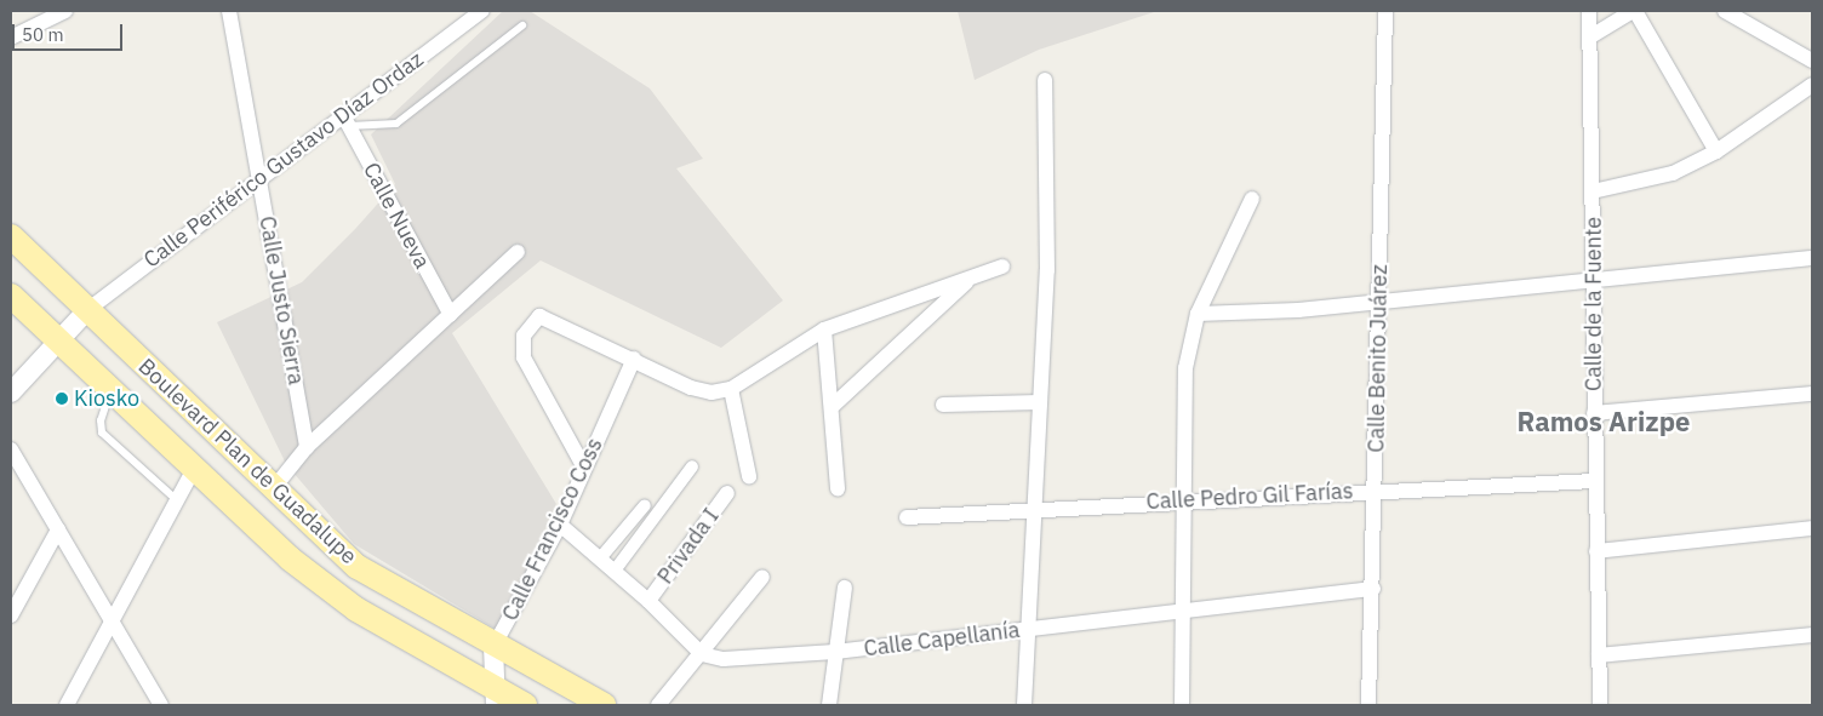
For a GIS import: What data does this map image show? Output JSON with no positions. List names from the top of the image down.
{
  "streets": {
    "main road": ["Boulevard Plan de Guadalupe"],
    "street": [
      "Calle Periférico Gustavo Díaz Ordaz",
      "Calle Nueva",
      "Calle Justo Sierra",
      "Calle de la Fuente",
      "Calle Benito Juárez",
      "Calle Pedro Gil Farías",
      "Calle Francisco Coss",
      "Privada I",
      "Calle Capellanía"
    ]
  },
  "crossings": [
    ["Calle Periférico Gustavo Díaz Ordaz", "Calle Nueva"],
    ["Calle Periférico Gustavo Díaz Ordaz", "Calle Justo Sierra"],
    ["Calle Periférico Gustavo Díaz Ordaz", "Boulevard Plan de Guadalupe"],
    ["Calle de la Fuente", "Calle Pedro Gil Farías"],
    ["Calle Benito Juárez", "Calle Pedro Gil Farías"],
    ["Calle Benito Juárez", "Calle Capellanía"],
    ["Boulevard Plan de Guadalupe", "Calle Francisco Coss"]
  ],
  "districts": ["Ramos Arizpe"],
  "places": ["Kiosko"],
  "scale_bar": "50 m"
}
